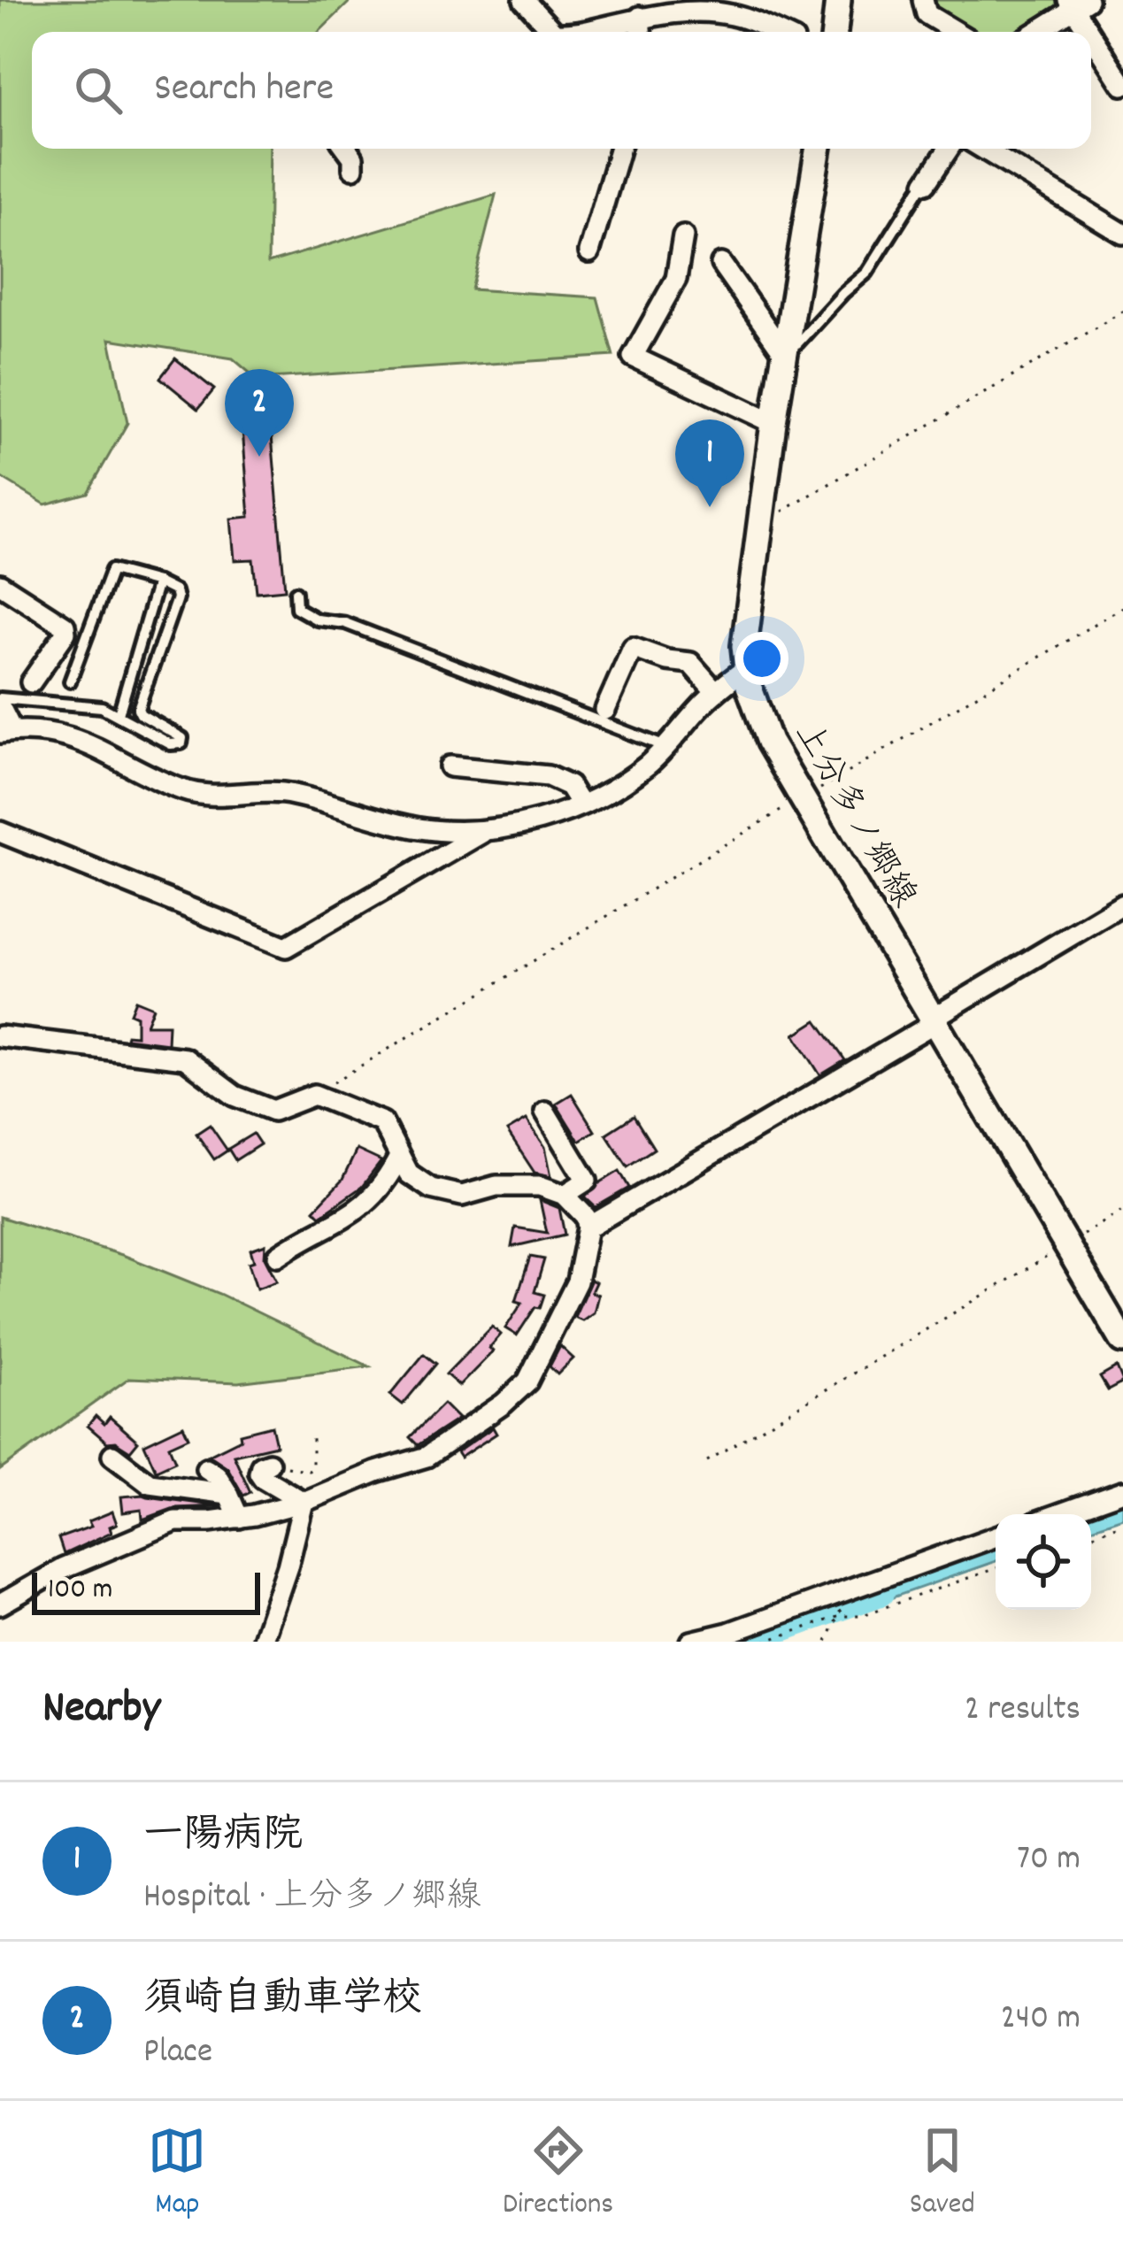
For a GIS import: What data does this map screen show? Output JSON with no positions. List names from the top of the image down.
{
  "streets": {
    "main road": ["上分多ノ郷線"]
  },
  "scale_bar": "100 m",
  "page": {
    "search": "Search here",
    "pins": ["2", "1"],
    "scale": "100 m",
    "heading": ["Nearby", "2 results"],
    "list": [
      {
        "mark": "1",
        "name": "一陽病院",
        "note": "Hospital · 上分多ノ郷線",
        "value": "70 m"
      },
      {
        "mark": "2",
        "name": "須崎自動車学校",
        "note": "Place",
        "value": "240 m"
      }
    ],
    "nav": ["Map", "Directions", "Saved"]
  }
}
